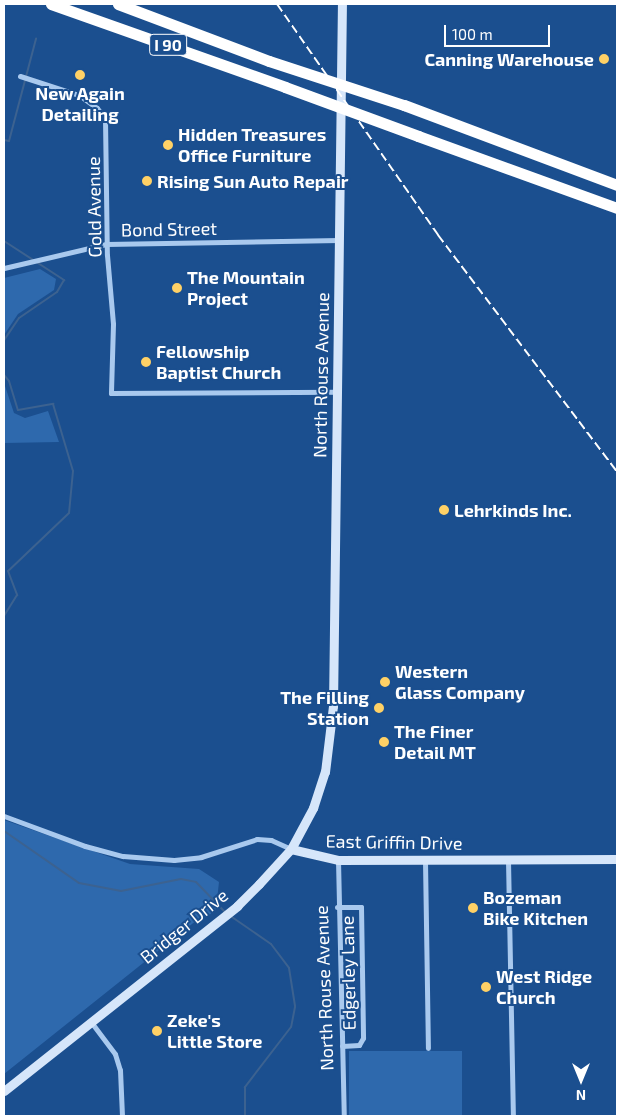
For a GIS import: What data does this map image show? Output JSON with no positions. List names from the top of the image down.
{
  "streets": {
    "highway": ["I 90"],
    "main road": ["North Rouse Avenue", "East Griffin Drive", "Bridger Drive"],
    "street": ["Gold Avenue", "Bond Street", "Edgerley Lane"]
  },
  "crossings": [
    ["Gold Avenue", "Bond Street"],
    ["Gold Avenue", "North Rouse Avenue"],
    ["Bond Street", "North Rouse Avenue"],
    ["North Rouse Avenue", "East Griffin Drive"],
    ["North Rouse Avenue", "Bridger Drive"],
    ["North Rouse Avenue", "Edgerley Lane"],
    ["East Griffin Drive", "Bridger Drive"]
  ],
  "places": [
    "Canning Warehouse",
    "New Again Detailing",
    "Hidden Treasures Office Furniture",
    "Rising Sun Auto Repair",
    "The Mountain Project",
    "Fellowship Baptist Church",
    "Lehrkinds Inc.",
    "Western Glass Company",
    "The Filling Station",
    "The Finer Detail MT",
    "Bozeman Bike Kitchen",
    "West Ridge Church",
    "Zeke's Little Store"
  ],
  "scale_bar": "100 m",
  "north": "bottom"
}
